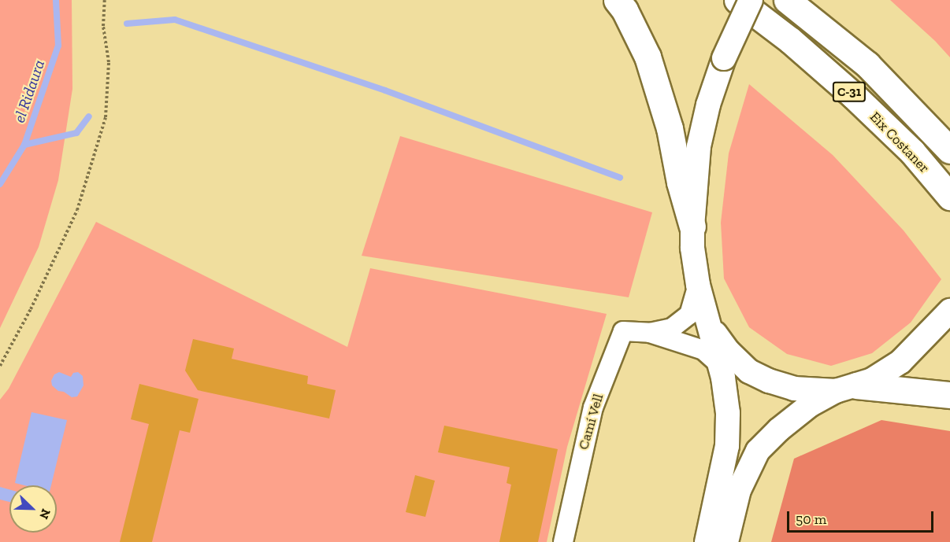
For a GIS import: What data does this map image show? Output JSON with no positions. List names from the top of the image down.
{
  "streets": {
    "highway": ["C-31", "Eix Costaner"],
    "street": ["Camí Vell"]
  },
  "water": ["el Ridaura"],
  "scale_bar": "50 m",
  "north": "bottom right"
}
